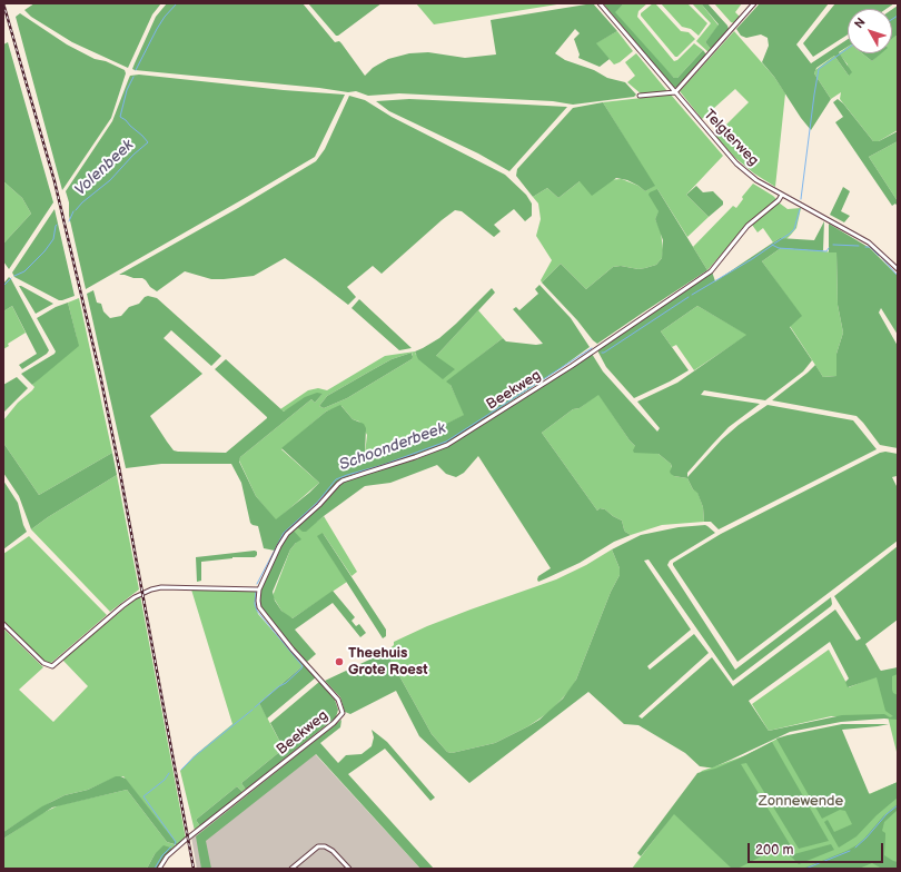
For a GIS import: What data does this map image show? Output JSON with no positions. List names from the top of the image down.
{
  "streets": {
    "street": ["Telgterweg", "Beekweg"]
  },
  "crossings": [
    ["Telgterweg", "Beekweg"]
  ],
  "water": ["Volenbeek", "Schoonderbeek"],
  "parks": ["Zonnewende"],
  "places": ["Theehuis Grote Roest"],
  "scale_bar": "200 m",
  "north": "top left"
}
